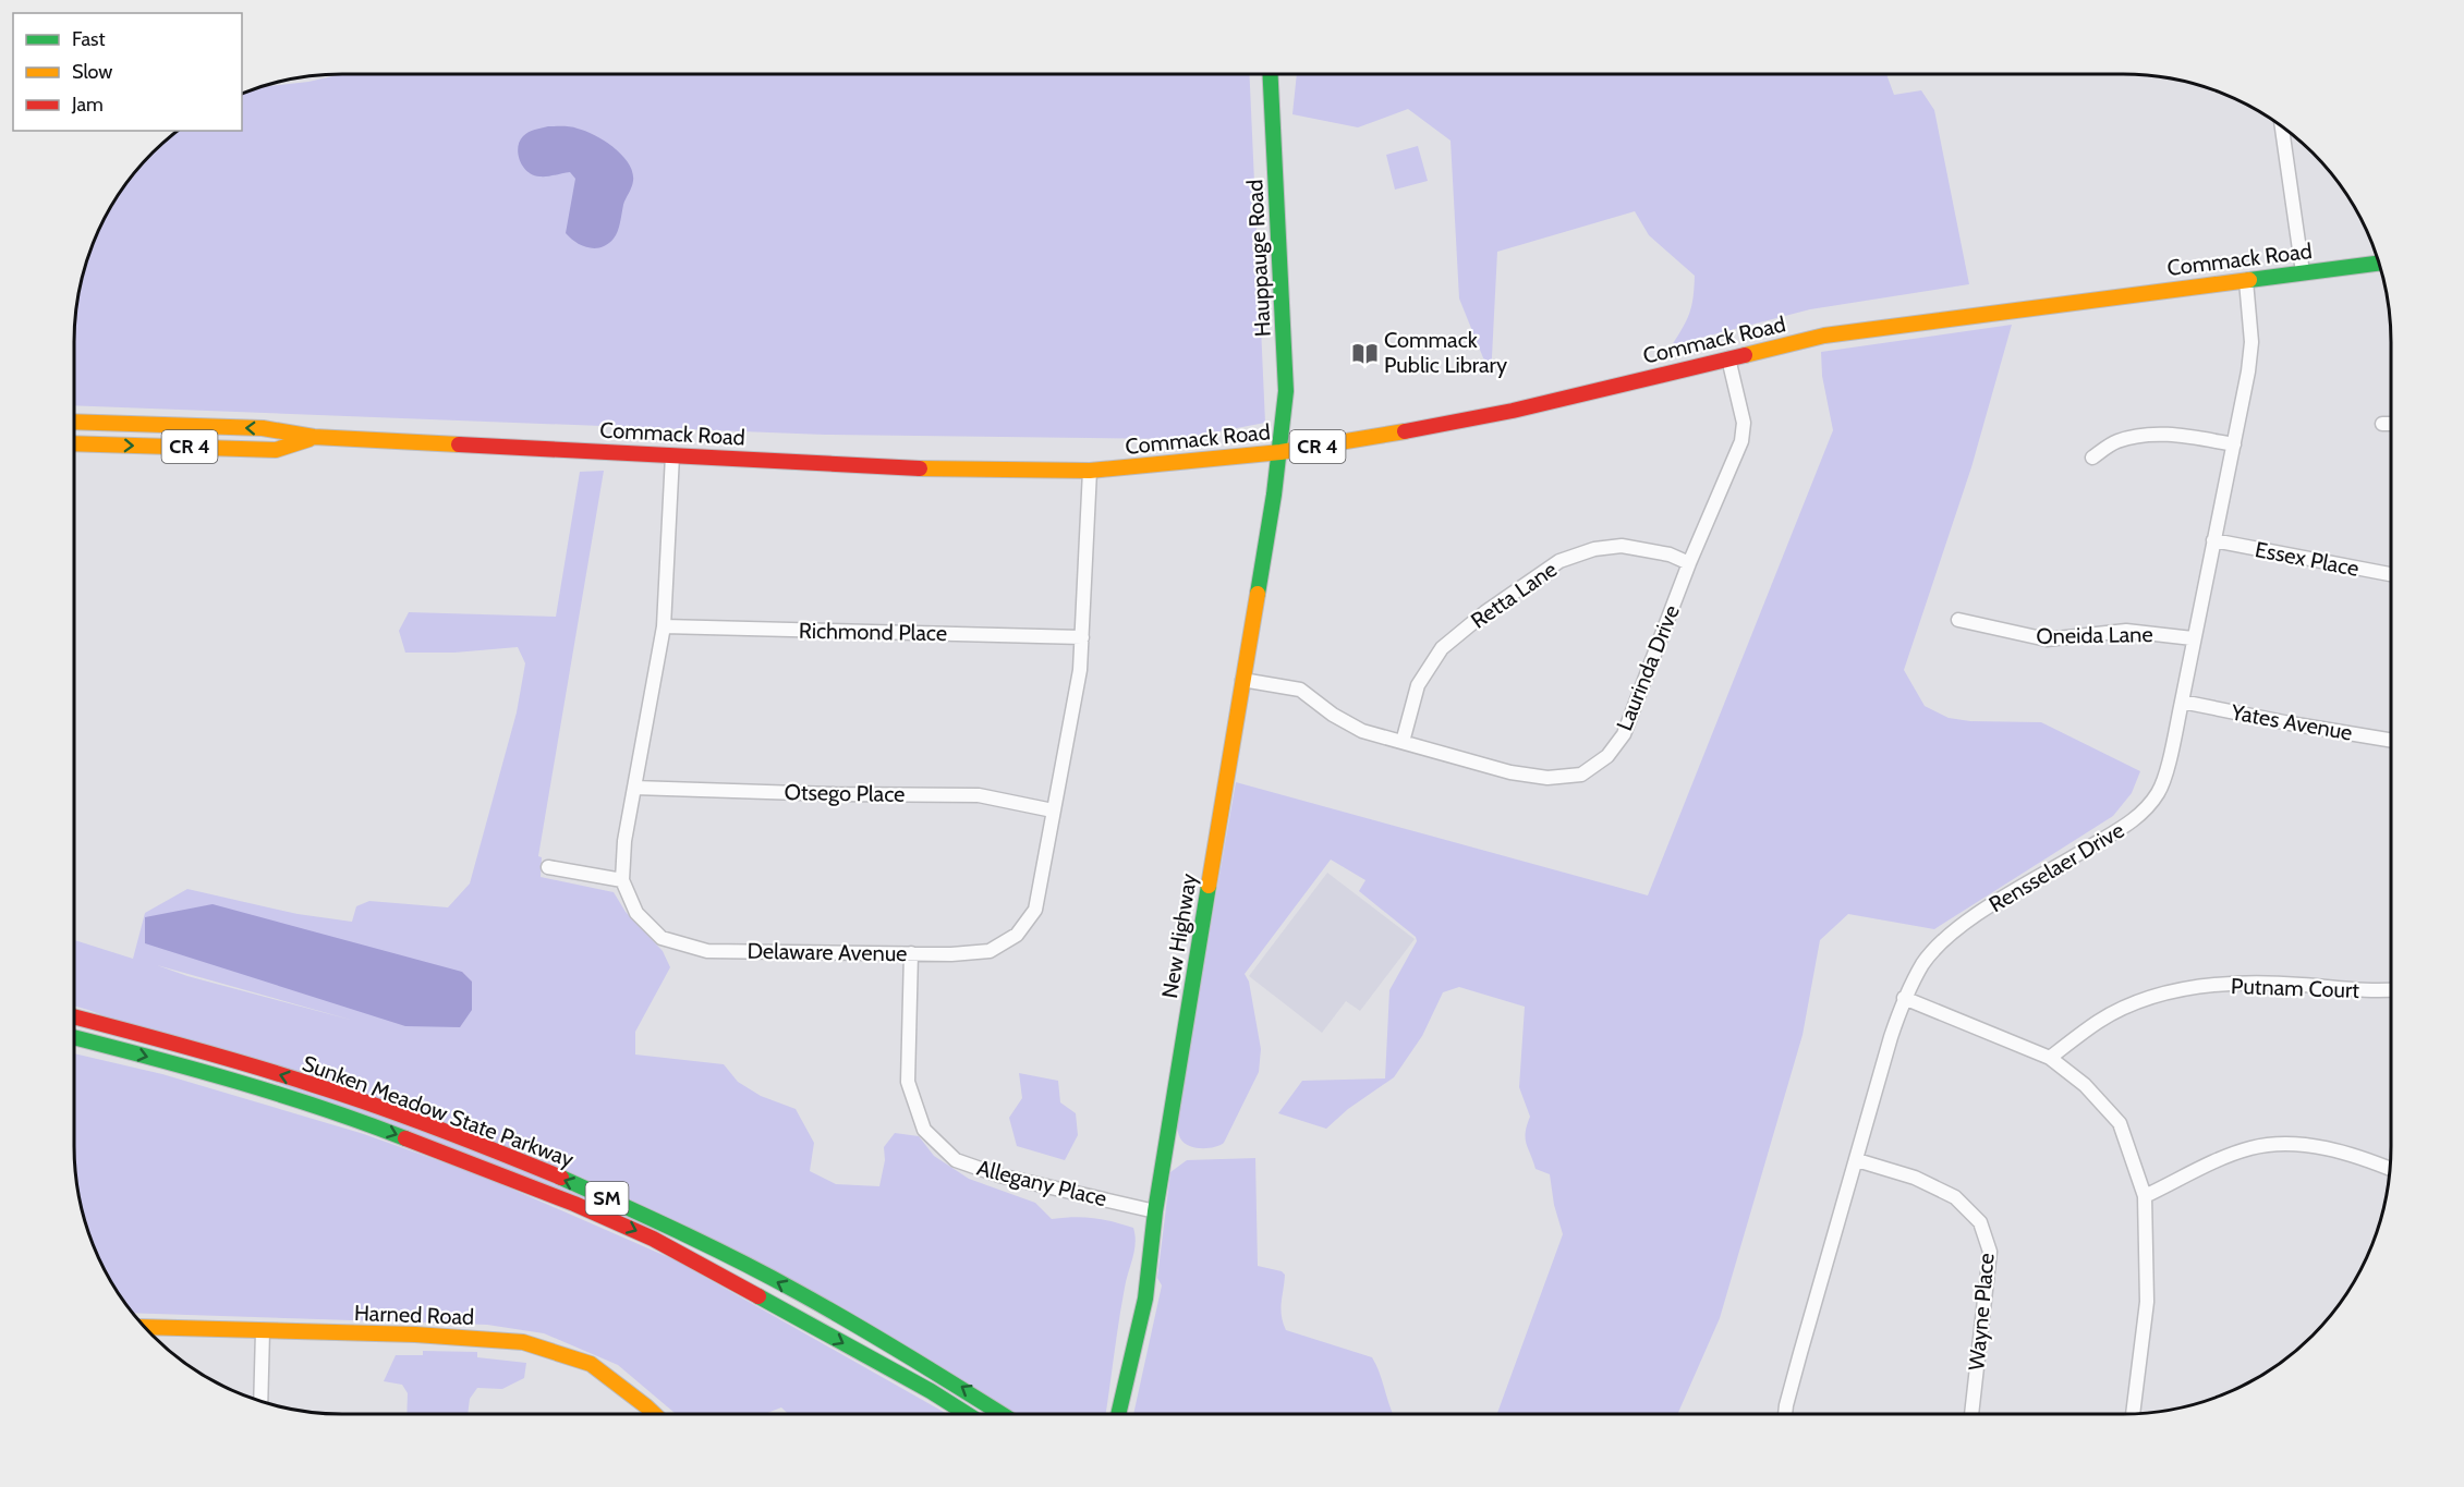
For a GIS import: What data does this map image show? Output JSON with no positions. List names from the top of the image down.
{
  "streets": {
    "main road": [
      "Hauppauge Road",
      "Commack Road",
      "CR 4",
      "New Highway",
      "Sunken Meadow State Parkway",
      "SM",
      "Harned Road"
    ],
    "street": [
      "Essex Place",
      "Retta Lane",
      "Richmond Place",
      "Oneida Lane",
      "Laurinda Drive",
      "Yates Avenue",
      "Otsego Place",
      "Rensselaer Drive",
      "Delaware Avenue",
      "Putnam Court",
      "Allegany Place",
      "Wayne Place"
    ]
  },
  "crossings": [
    ["Hauppauge Road", "Commack Road"],
    ["Hauppauge Road", "New Highway"],
    ["Commack Road", "Laurinda Drive"],
    ["Commack Road", "Rensselaer Drive"],
    ["Commack Road", "New Highway"],
    ["Commack Road", "Delaware Avenue"],
    ["Essex Place", "Rensselaer Drive"],
    ["Retta Lane", "Laurinda Drive"],
    ["Richmond Place", "Delaware Avenue"],
    ["Oneida Lane", "Rensselaer Drive"],
    ["Laurinda Drive", "New Highway"],
    ["Yates Avenue", "Rensselaer Drive"],
    ["Otsego Place", "Delaware Avenue"],
    ["Rensselaer Drive", "Wayne Place"],
    ["New Highway", "Allegany Place"],
    ["Delaware Avenue", "Allegany Place"]
  ],
  "places": {
    "library": ["Commack Public Library"]
  },
  "legend": ["Fast", "Slow", "Jam"]
}
